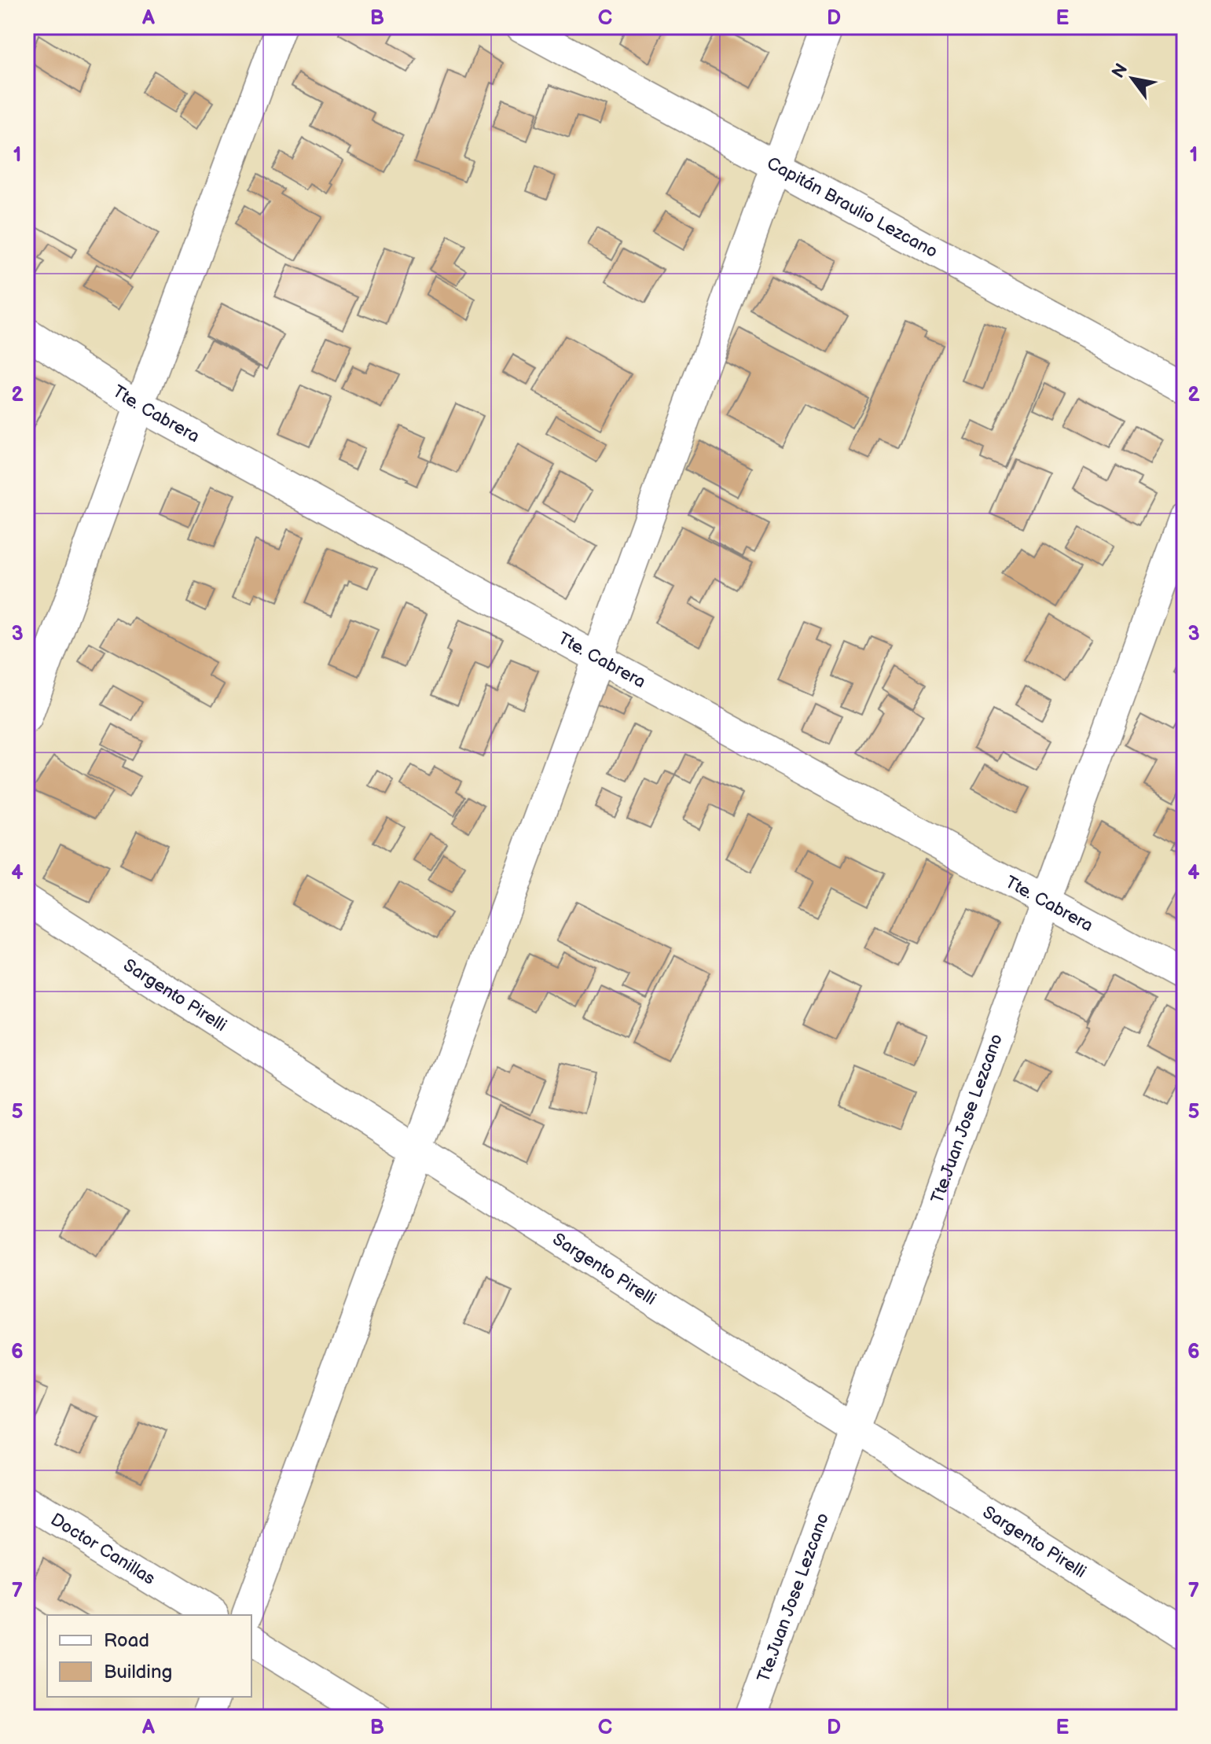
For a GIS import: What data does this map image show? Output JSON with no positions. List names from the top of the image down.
{
  "streets": {
    "street": [
      "Capitán Braulio Lezcano",
      "Tte. Cabrera",
      "Sargento Pirelli",
      "Tte.Juan Jose Lezcano",
      "Doctor Canillas"
    ]
  },
  "crossings": [
    ["Tte. Cabrera", "Tte.Juan Jose Lezcano"],
    ["Sargento Pirelli", "Tte.Juan Jose Lezcano"]
  ],
  "legend": ["Road", "Building"],
  "north": "top left",
  "grid": {
    "columns": [
      "A",
      "B",
      "C",
      "D",
      "E"
    ],
    "rows": [
      "1",
      "2",
      "3",
      "4",
      "5",
      "6",
      "7"
    ]
  }
}
